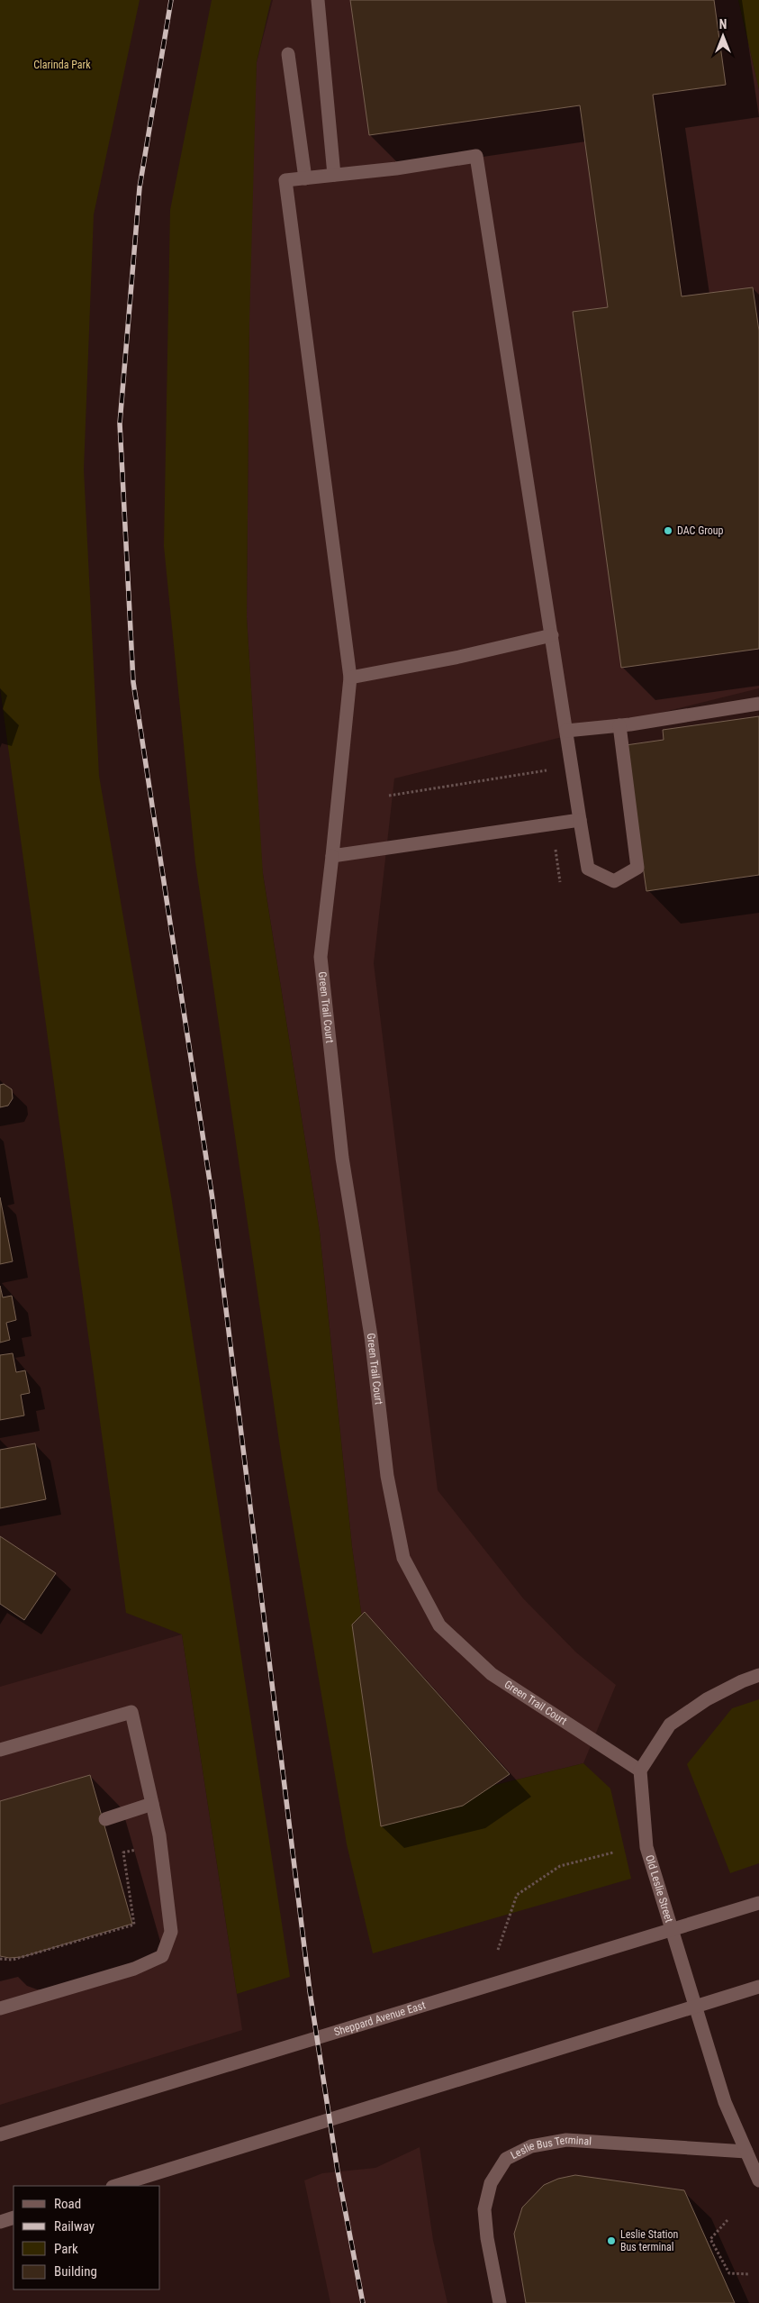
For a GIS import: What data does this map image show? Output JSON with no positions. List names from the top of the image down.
{
  "streets": {
    "street": [
      "Green Trail Court",
      "Old Leslie Street",
      "Sheppard Avenue East",
      "Leslie Bus Terminal"
    ]
  },
  "crossings": [
    ["Green Trail Court", "Old Leslie Street"],
    ["Old Leslie Street", "Leslie Bus Terminal"]
  ],
  "parks": ["Clarinda Park"],
  "places": ["DAC Group", "Leslie Station Bus terminal"],
  "legend": [
    "Road",
    "Railway",
    "Park",
    "Building"
  ],
  "north": "top"
}
